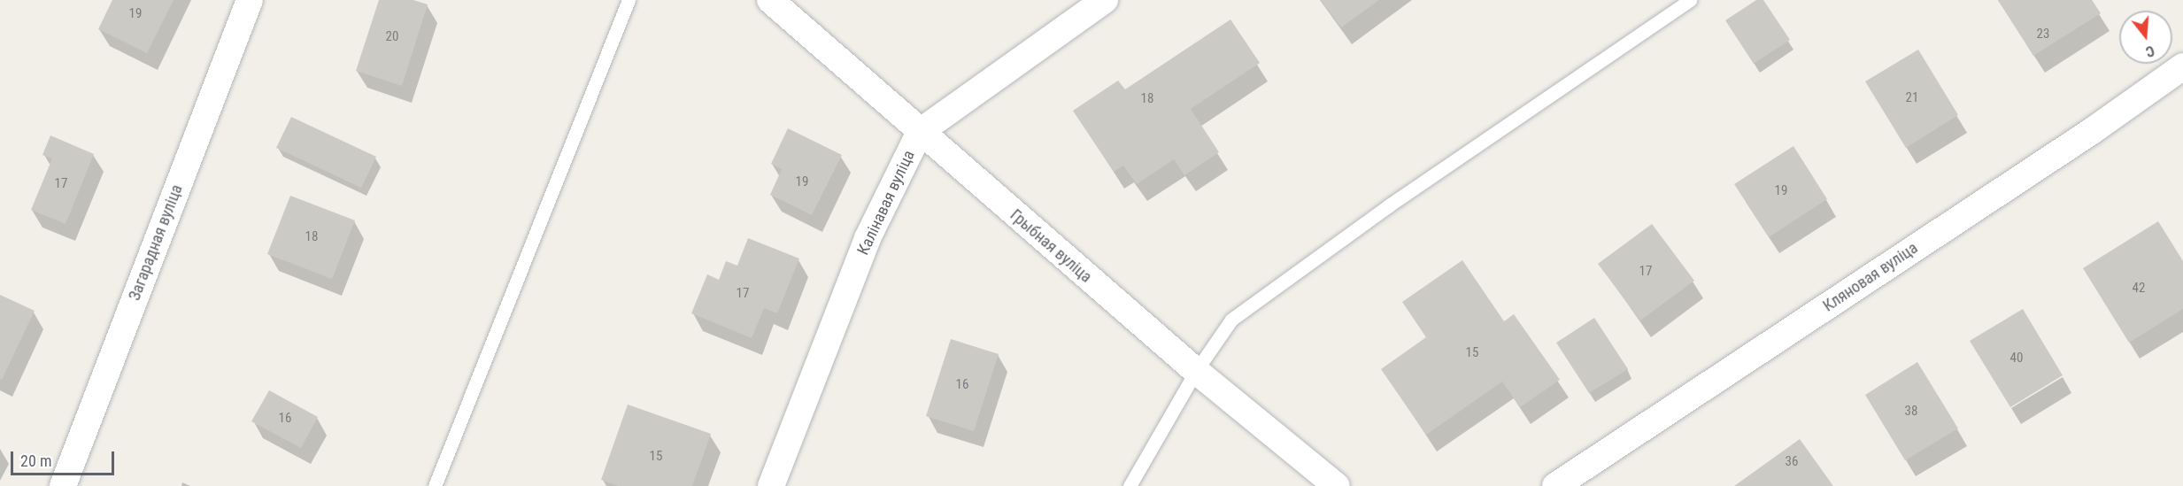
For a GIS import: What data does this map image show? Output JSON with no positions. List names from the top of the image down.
{
  "streets": {
    "street": [
      "Калінавая вуліца",
      "Загарадная вуліца",
      "Грыбная вуліца",
      "Кляновая вуліца"
    ]
  },
  "crossings": [
    ["Калінавая вуліца", "Грыбная вуліца"]
  ],
  "house_numbers": [
    "19",
    "23",
    "20",
    "21",
    "18",
    "19",
    "17",
    "19",
    "18",
    "17",
    "42",
    "17",
    "15",
    "40",
    "16",
    "38",
    "16",
    "15",
    "36"
  ],
  "scale_bar": "20 m",
  "north": "bottom"
}
